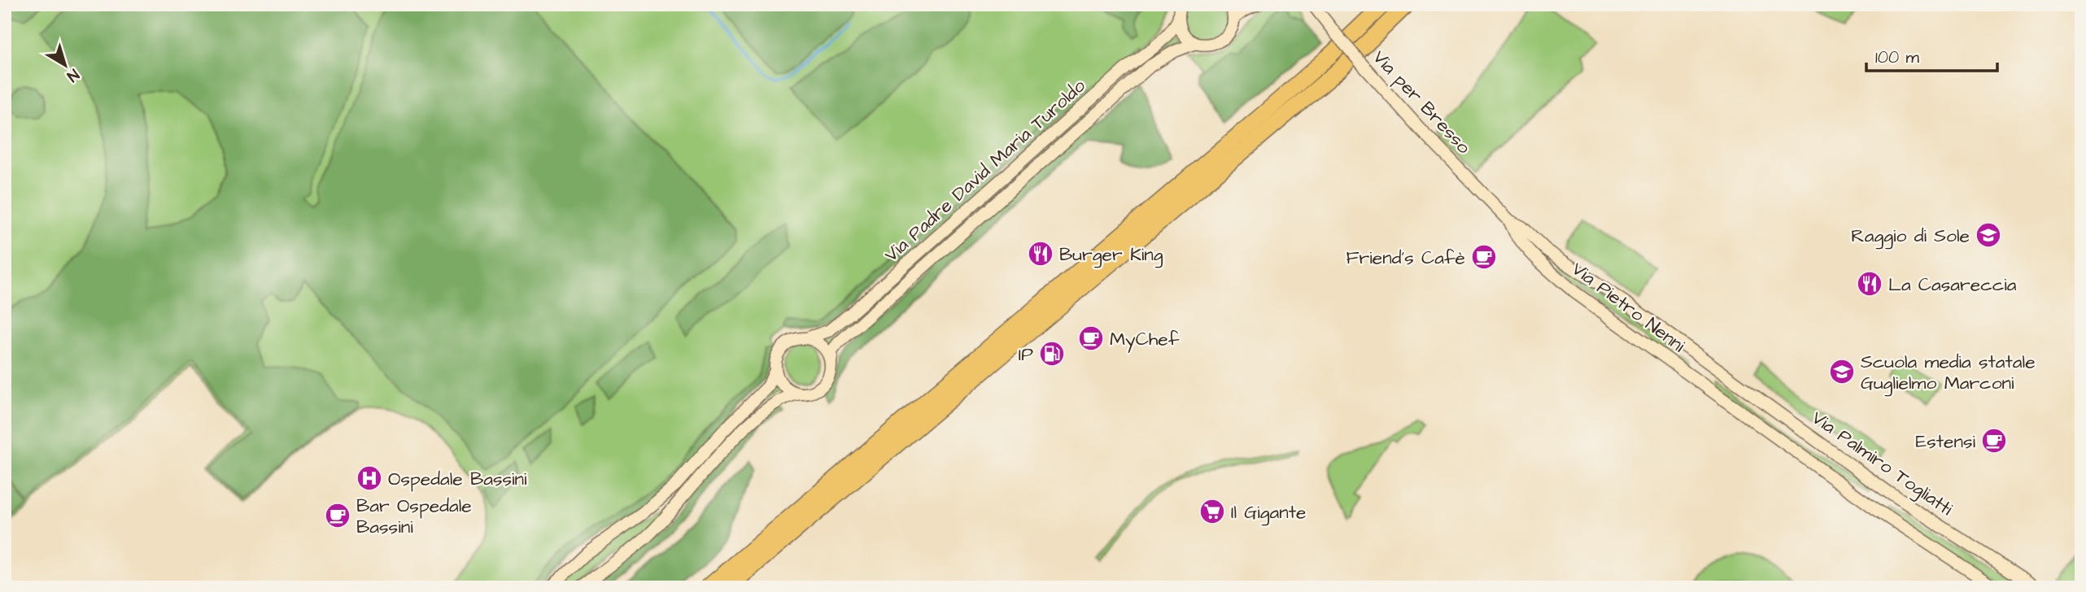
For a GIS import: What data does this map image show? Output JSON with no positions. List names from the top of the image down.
{
  "streets": {
    "street": [
      "Via per Bresso",
      "Via Padre David Maria Turoldo",
      "Via Pietro Nenni",
      "Via Palmiro Togliatti"
    ]
  },
  "crossings": [
    ["Via per Bresso", "Via Pietro Nenni"],
    ["Via Pietro Nenni", "Via Palmiro Togliatti"]
  ],
  "places": {
    "school or university": ["Raggio di Sole", "Scuola media statale Guglielmo Marconi"],
    "restaurant": ["Burger King", "La Casareccia"],
    "cafe": [
      "Friend's Cafè",
      "MyChef",
      "Estensi",
      "Bar Ospedale Bassini"
    ],
    "fuel station": ["IP"],
    "hospital": ["Ospedale Bassini"],
    "supermarket": ["Il Gigante"]
  },
  "scale_bar": "100 m",
  "north": "bottom right"
}
